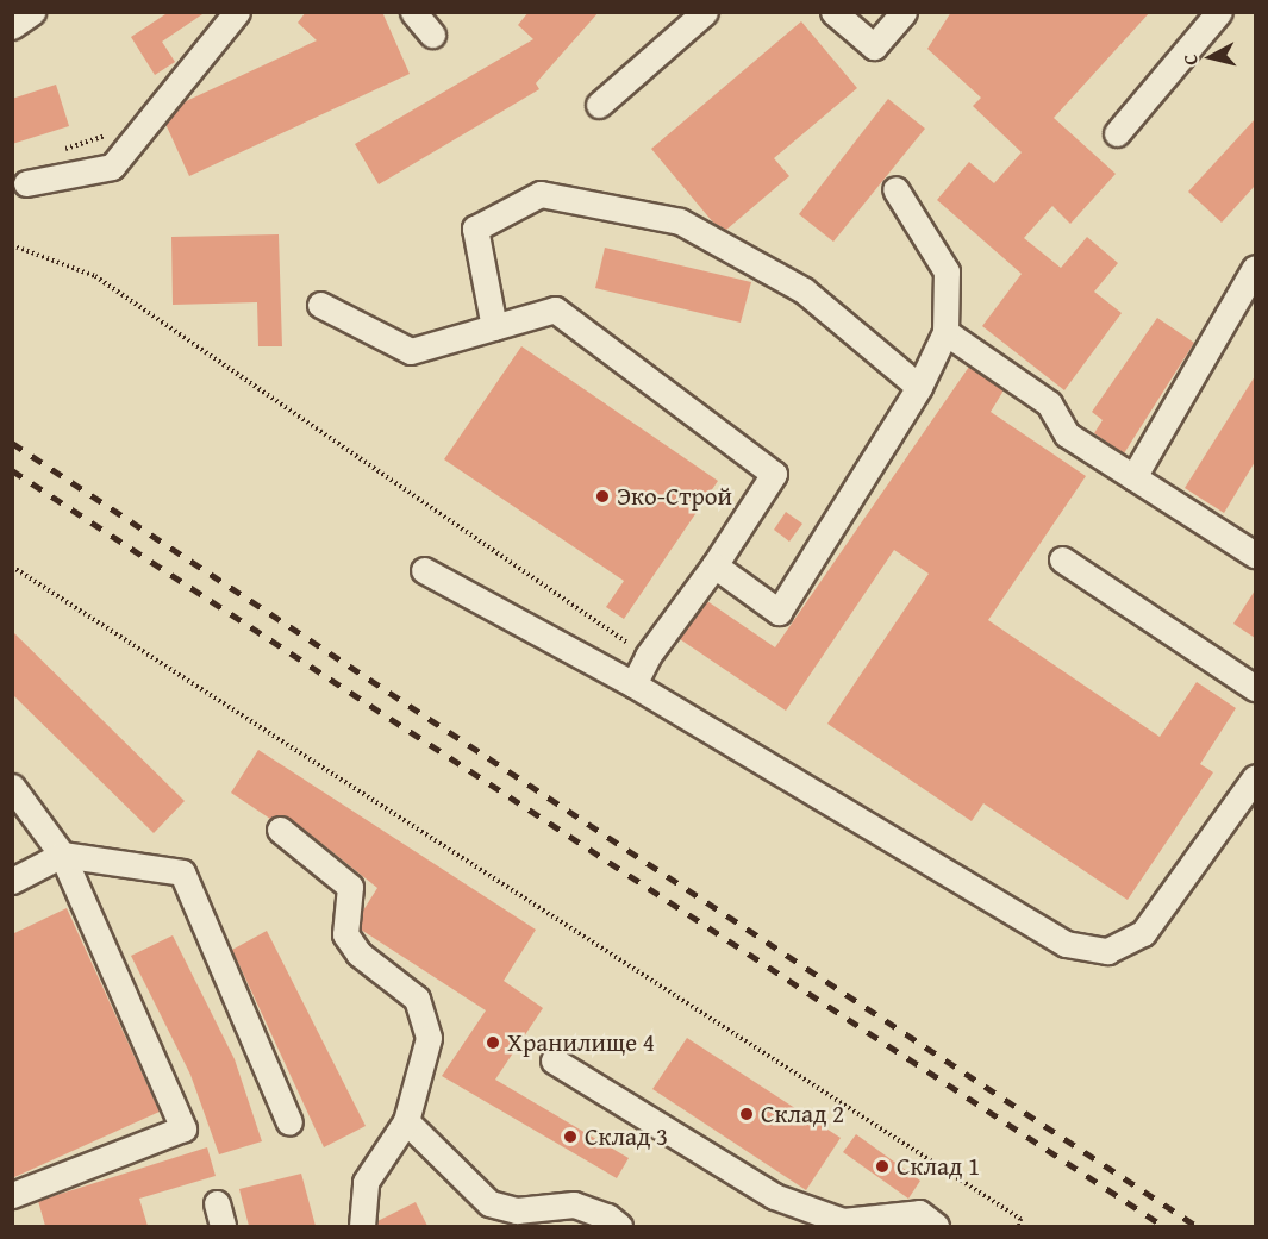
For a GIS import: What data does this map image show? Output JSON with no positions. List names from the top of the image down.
{
  "places": [
    "Эко-Строй",
    "Хранилище 4",
    "Склад 2",
    "Склад 3",
    "Склад 1"
  ],
  "north": "left"
}
